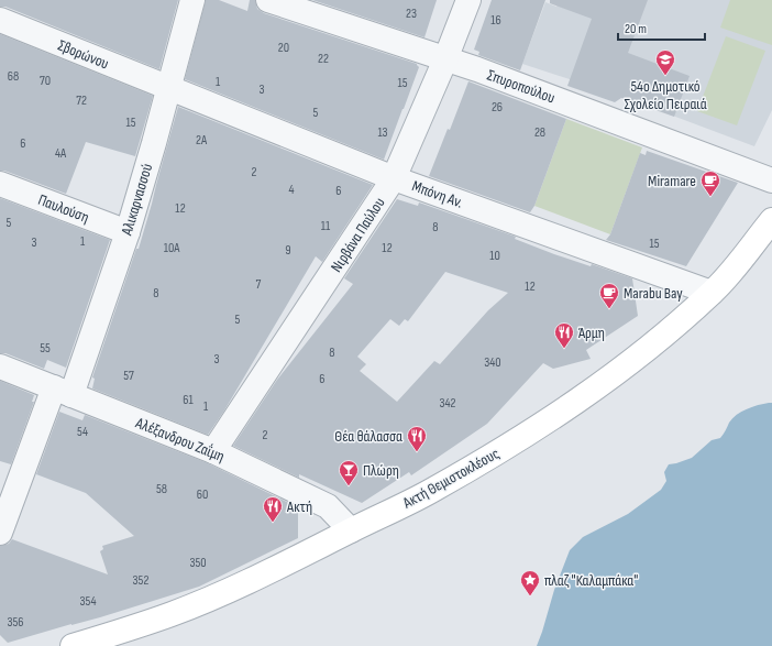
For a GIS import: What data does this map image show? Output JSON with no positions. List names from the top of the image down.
{
  "streets": {
    "main road": ["Ακτή Θεμιστοκλέους"],
    "street": [
      "Σβορώνου",
      "Σπυροπούλου",
      "Μπόνη Αν.",
      "Αλικαρνασσού",
      "Παυλούση",
      "Νιρβάνα Παύλου",
      "Αλέξανδρου Ζαΐμη"
    ]
  },
  "crossings": [
    ["Σβορώνου", "Μπόνη Αν."],
    ["Σβορώνου", "Αλικαρνασσού"],
    ["Σπυροπούλου", "Νιρβάνα Παύλου"],
    ["Μπόνη Αν.", "Αλικαρνασσού"],
    ["Μπόνη Αν.", "Νιρβάνα Παύλου"],
    ["Μπόνη Αν.", "Ακτή Θεμιστοκλέους"],
    ["Αλικαρνασσού", "Παυλούση"],
    ["Αλικαρνασσού", "Αλέξανδρου Ζαΐμη"],
    ["Νιρβάνα Παύλου", "Αλέξανδρου Ζαΐμη"],
    ["Αλέξανδρου Ζαΐμη", "Ακτή Θεμιστοκλέους"]
  ],
  "places": {
    "school or university": ["54ο Δημοτικό Σχολείο Πειραιά"],
    "cafe": ["Miramare", "Marabu Bay"],
    "restaurant": ["Άρμη", "Θέα θάλασσα", "Ακτή"],
    "bar": ["Πλώρη"],
    "place": ["πλαζ \"Καλαμπάκα\""]
  },
  "house_numbers": [
    "23",
    "16",
    "20",
    "22",
    "68",
    "70",
    "1",
    "15",
    "3",
    "72",
    "26",
    "5",
    "15",
    "13",
    "28",
    "2A",
    "6",
    "4A",
    "2",
    "4",
    "6",
    "12",
    "5",
    "11",
    "8",
    "1",
    "3",
    "15",
    "10Α",
    "12",
    "9",
    "10",
    "7",
    "12",
    "8",
    "5",
    "55",
    "8",
    "3",
    "340",
    "57",
    "6",
    "61",
    "342",
    "1",
    "54",
    "2",
    "58",
    "60",
    "350",
    "352",
    "354",
    "356"
  ],
  "scale_bar": "20 m"
}
